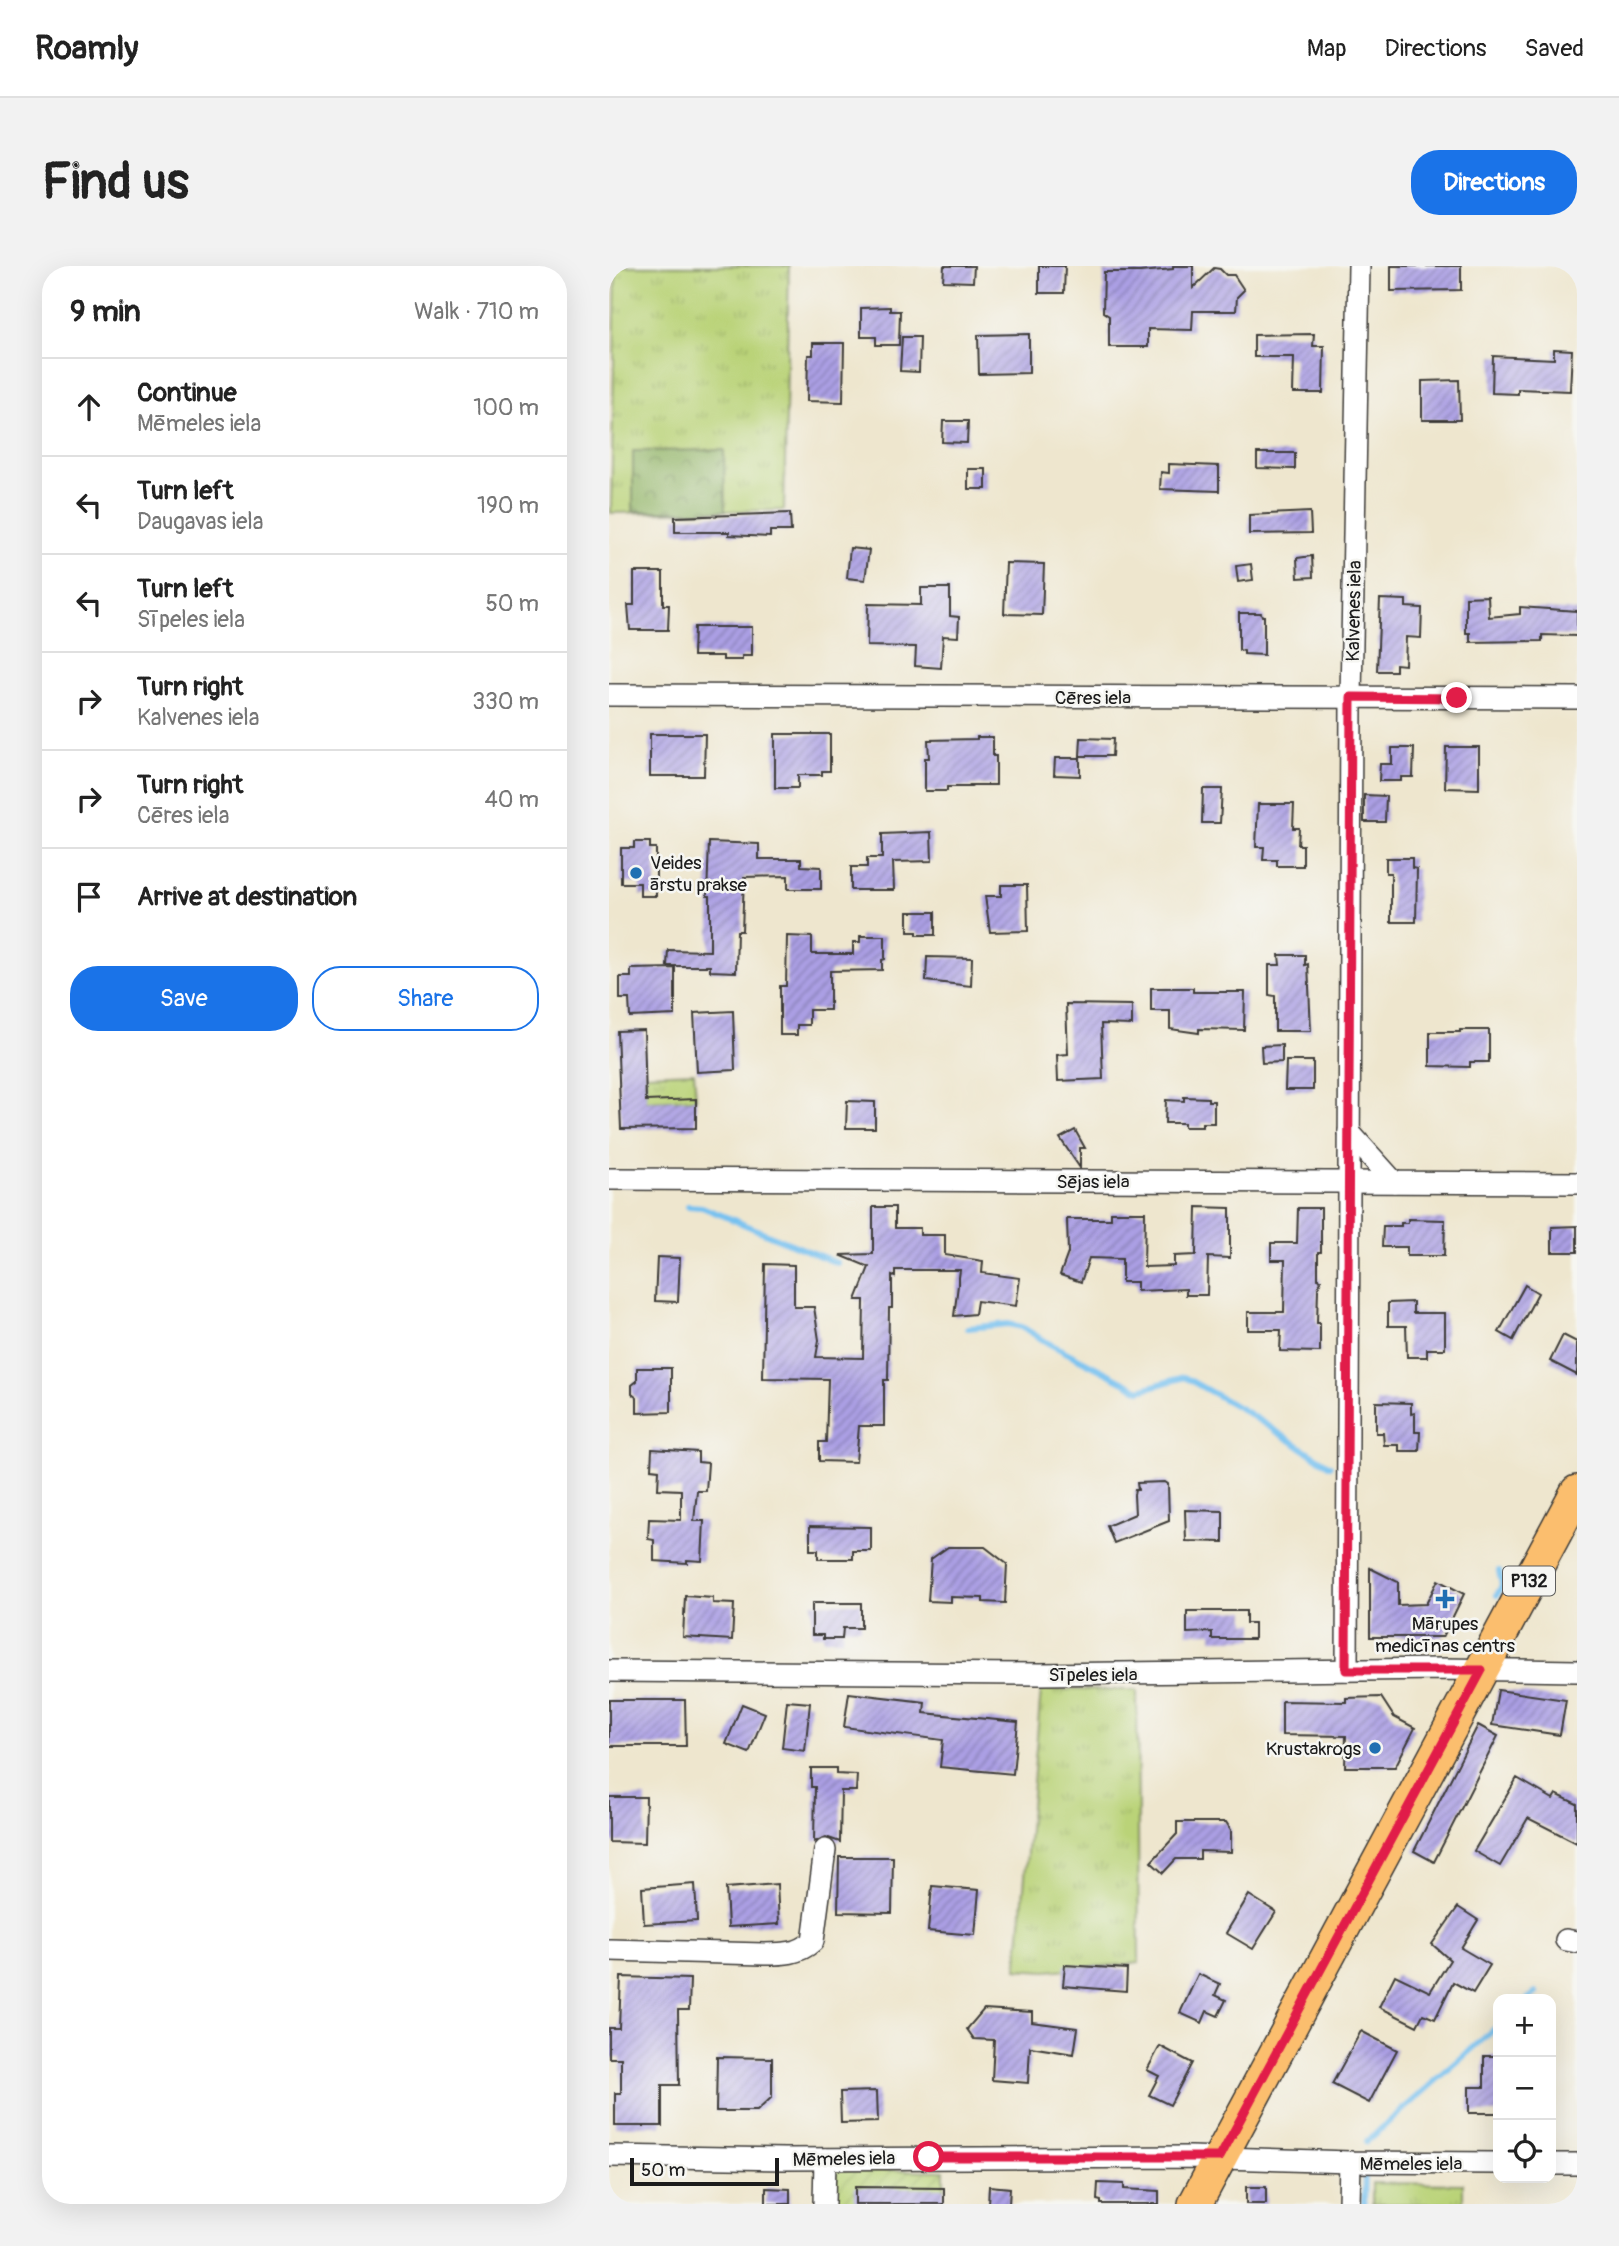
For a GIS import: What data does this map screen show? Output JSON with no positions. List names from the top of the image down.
{
  "streets": {
    "main road": ["P132"],
    "street": [
      "Kalvenes iela",
      "Cēres iela",
      "Sējas iela",
      "Sīpeles iela",
      "Mēmeles iela"
    ]
  },
  "crossings": [
    ["Kalvenes iela", "Cēres iela"],
    ["Kalvenes iela", "Sējas iela"],
    ["Kalvenes iela", "Sīpeles iela"],
    ["P132", "Sīpeles iela"],
    ["P132", "Mēmeles iela"]
  ],
  "places": {
    "other": ["Veides ārstu prakse", "Krustakrogs"],
    "health": ["Mārupes medicīnas centrs"]
  },
  "scale_bar": "50 m",
  "page": {
    "header": "Roamly",
    "nav": ["Map", "Directions", "Saved"],
    "buttons": [
      "Directions",
      ["Save", "Share"]
    ],
    "title": "Find us",
    "heading": ["9 min", "Walk · 710 m"],
    "list": [
      ["Continue", "Mēmeles iela", "100 m"],
      ["Turn left", "Daugavas iela", "190 m"],
      ["Turn left", "Sīpeles iela", "50 m"],
      ["Turn right", "Kalvenes iela", "330 m"],
      ["Turn right", "Cēres iela", "40 m"],
      "Arrive at destination"
    ],
    "map_buttons": ["+", "−"],
    "scale": "50 m"
  }
}
